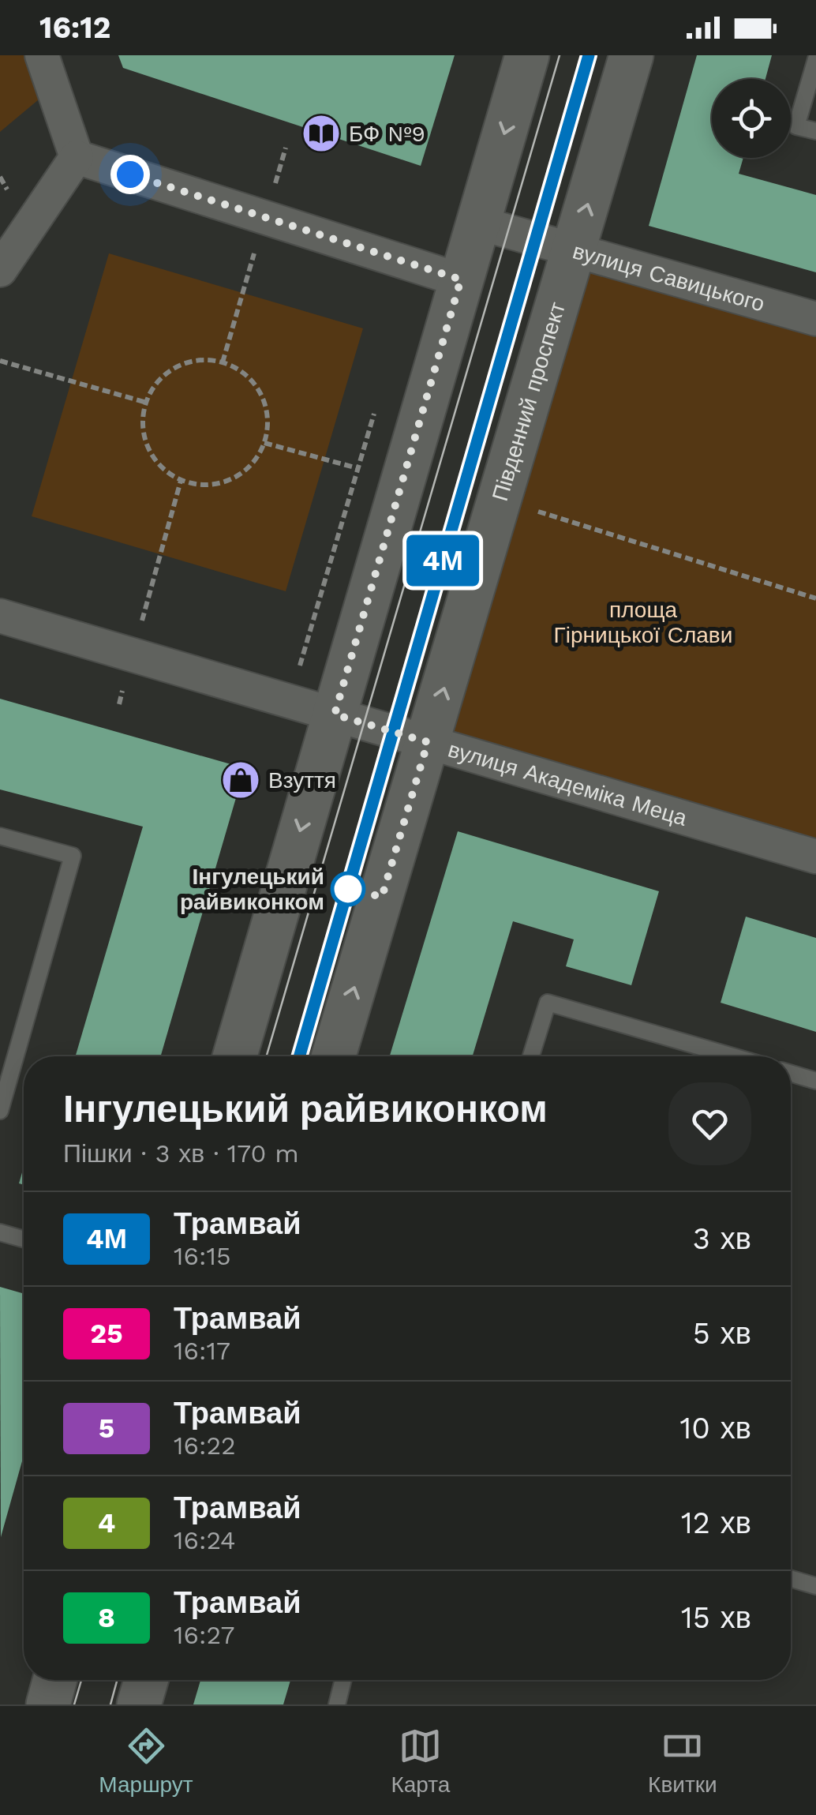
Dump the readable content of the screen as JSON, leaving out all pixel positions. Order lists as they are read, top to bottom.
{
  "streets": {
    "main road": ["Південний проспект"],
    "street": ["вулиця Савицького", "вулиця Академіка Меца"]
  },
  "crossings": [
    ["вулиця Савицького", "Південний проспект"],
    ["Південний проспект", "вулиця Академіка Меца"]
  ],
  "parks": ["площа Гірницької Слави"],
  "places": {
    "library": ["БФ №9"],
    "shop": ["Взуття"],
    "other": ["Інгулецький райвиконком"]
  },
  "lines": ["tram line 4М"],
  "page": {
    "status": "16:12",
    "on_map": "4М",
    "heading": ["Інгулецький райвиконком", "Пішки · 3 хв · 170 m"],
    "list": [
      {
        "mark": "4М",
        "name": "Трамвай",
        "note": "16:15",
        "value": "3 хв"
      },
      {
        "mark": "25",
        "name": "Трамвай",
        "note": "16:17",
        "value": "5 хв"
      },
      {
        "mark": "5",
        "name": "Трамвай",
        "note": "16:22",
        "value": "10 хв"
      },
      {
        "mark": "4",
        "name": "Трамвай",
        "note": "16:24",
        "value": "12 хв"
      },
      {
        "mark": "8",
        "name": "Трамвай",
        "note": "16:27",
        "value": "15 хв"
      }
    ],
    "tabs": ["Маршрут", "Карта", "Квитки"]
  }
}
